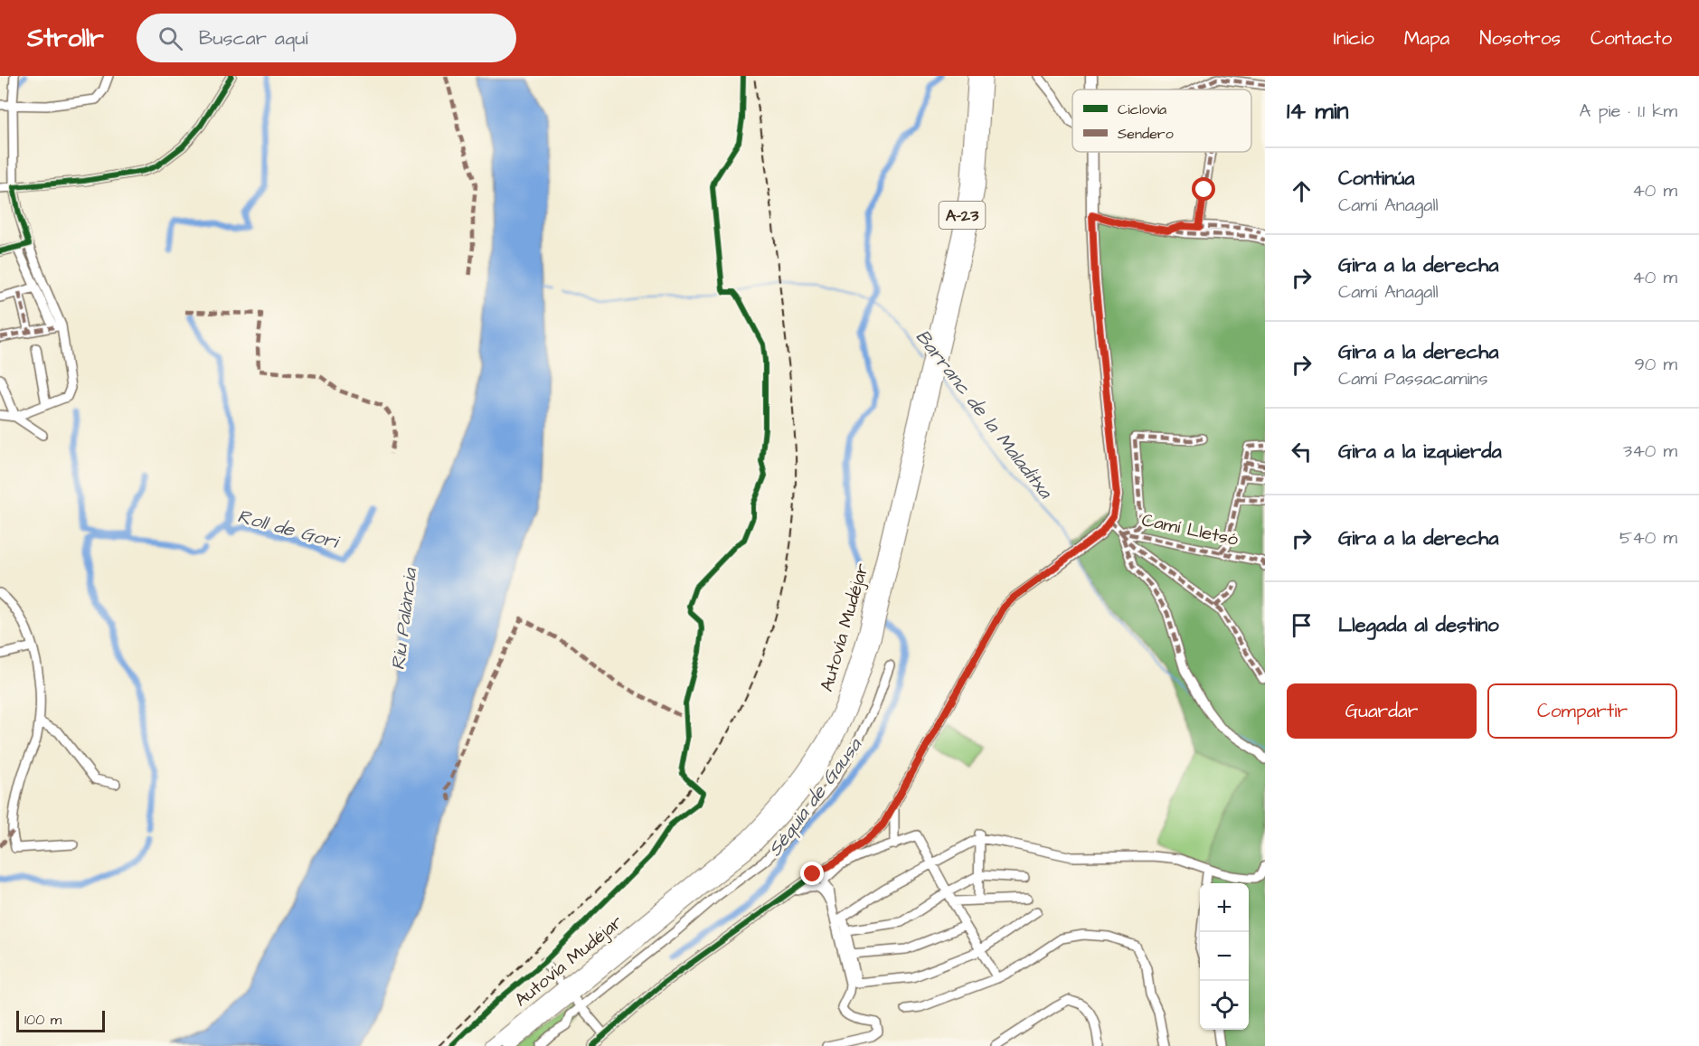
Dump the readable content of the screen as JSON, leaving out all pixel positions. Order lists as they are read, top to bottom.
{
  "streets": {
    "highway": ["A-23", "Autovía Mudéjar"],
    "street": ["Camí Lletsó"]
  },
  "water": [
    "Barranc de la Maladitxa",
    "Roll de Gori",
    "Riu Palància",
    "Séquia de Gausa"
  ],
  "legend": ["Ciclovía", "Sendero"],
  "scale_bar": "100 m",
  "page": {
    "header": "Strollr",
    "search": "Buscar aquí",
    "nav": [
      "Inicio",
      "Mapa",
      "Nosotros",
      "Contacto"
    ],
    "heading": ["14 min", "A pie · 1.1 km"],
    "list": [
      ["Continúa", "Camí Anagall", "40 m"],
      ["Gira a la derecha", "Camí Anagall", "40 m"],
      ["Gira a la derecha", "Camí Passacamins", "90 m"],
      ["Gira a la izquierda", "340 m"],
      ["Gira a la derecha", "540 m"],
      "Llegada al destino"
    ],
    "buttons": ["Guardar", "Compartir"],
    "map_buttons": ["+", "−"],
    "scale": "100 m"
  }
}
